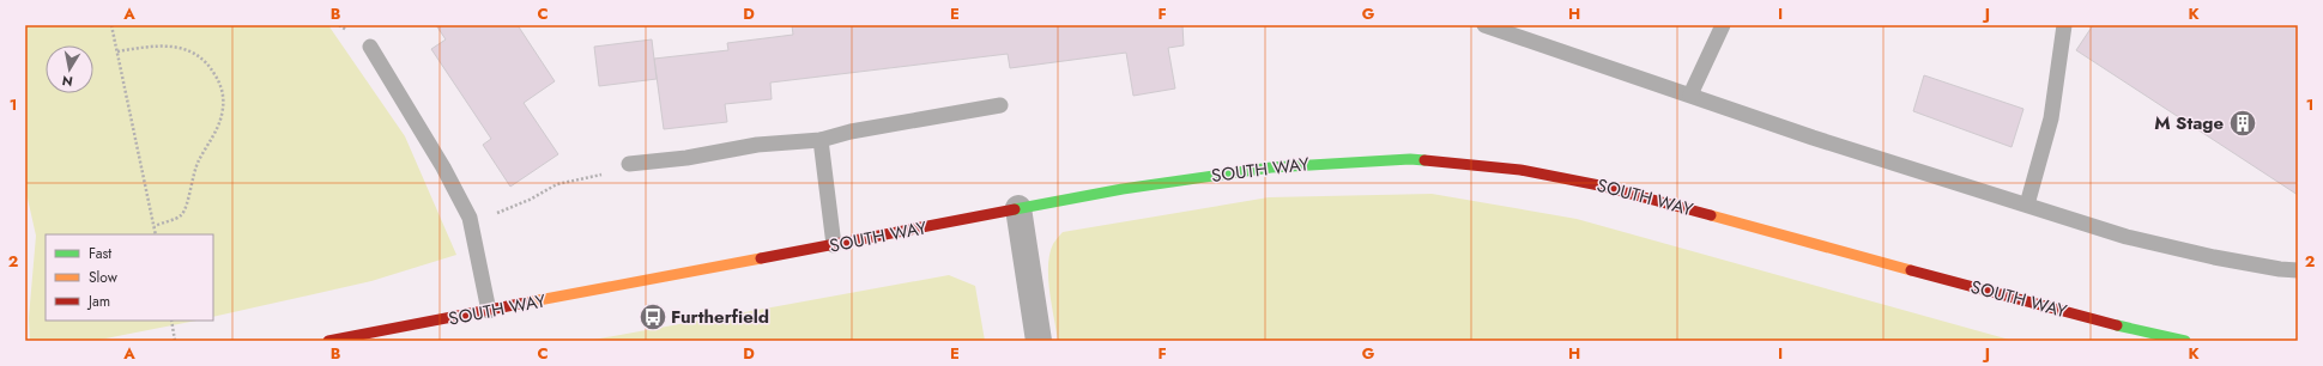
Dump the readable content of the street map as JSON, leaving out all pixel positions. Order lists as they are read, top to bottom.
{
  "streets": {
    "street": ["SOUTH WAY"]
  },
  "places": {
    "building": ["M Stage"],
    "bus stop": ["Furtherfield"]
  },
  "legend": ["Fast", "Slow", "Jam"],
  "north": "bottom",
  "grid": {
    "columns": [
      "A",
      "B",
      "C",
      "D",
      "E",
      "F",
      "G",
      "H",
      "I",
      "J",
      "K"
    ],
    "rows": ["1", "2"]
  }
}
